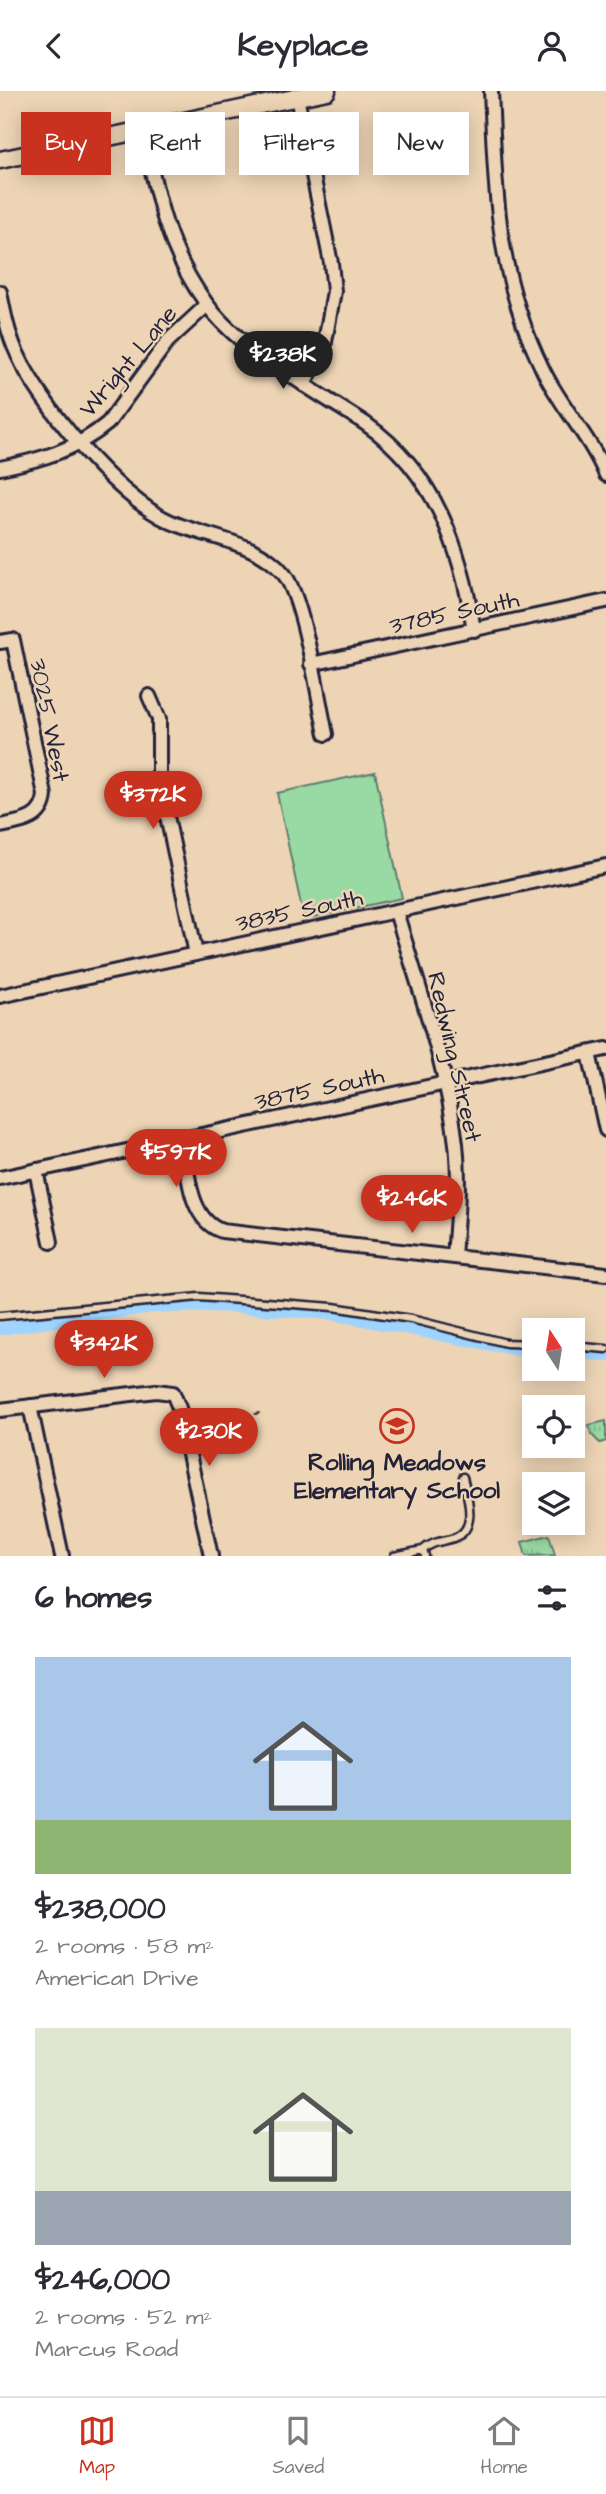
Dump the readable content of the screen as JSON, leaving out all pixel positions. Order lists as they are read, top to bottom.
{
  "streets": {
    "street": [
      "Wright Lane",
      "3785 South",
      "3025 West",
      "3835 South",
      "Redwing Street",
      "3875 South"
    ]
  },
  "crossings": [
    ["3835 South", "Redwing Street"],
    ["Redwing Street", "3875 South"]
  ],
  "places": {
    "school or university": ["Rolling Meadows Elementary School"]
  },
  "north": "top",
  "page": {
    "header": "Keyplace",
    "chip": [
      "Buy",
      "Rent",
      "Filters",
      "New"
    ],
    "price": [
      "$238K",
      "$372K",
      "$597K",
      "$246K",
      "$342K",
      "$230K"
    ],
    "heading": "6 homes",
    "list": [
      {
        "name": "$238,000",
        "note": "2 rooms · 58 m² · American Drive"
      },
      {
        "name": "$246,000",
        "note": "2 rooms · 52 m² · Marcus Road"
      }
    ],
    "tabs": ["Map", "Saved", "Home"]
  }
}
